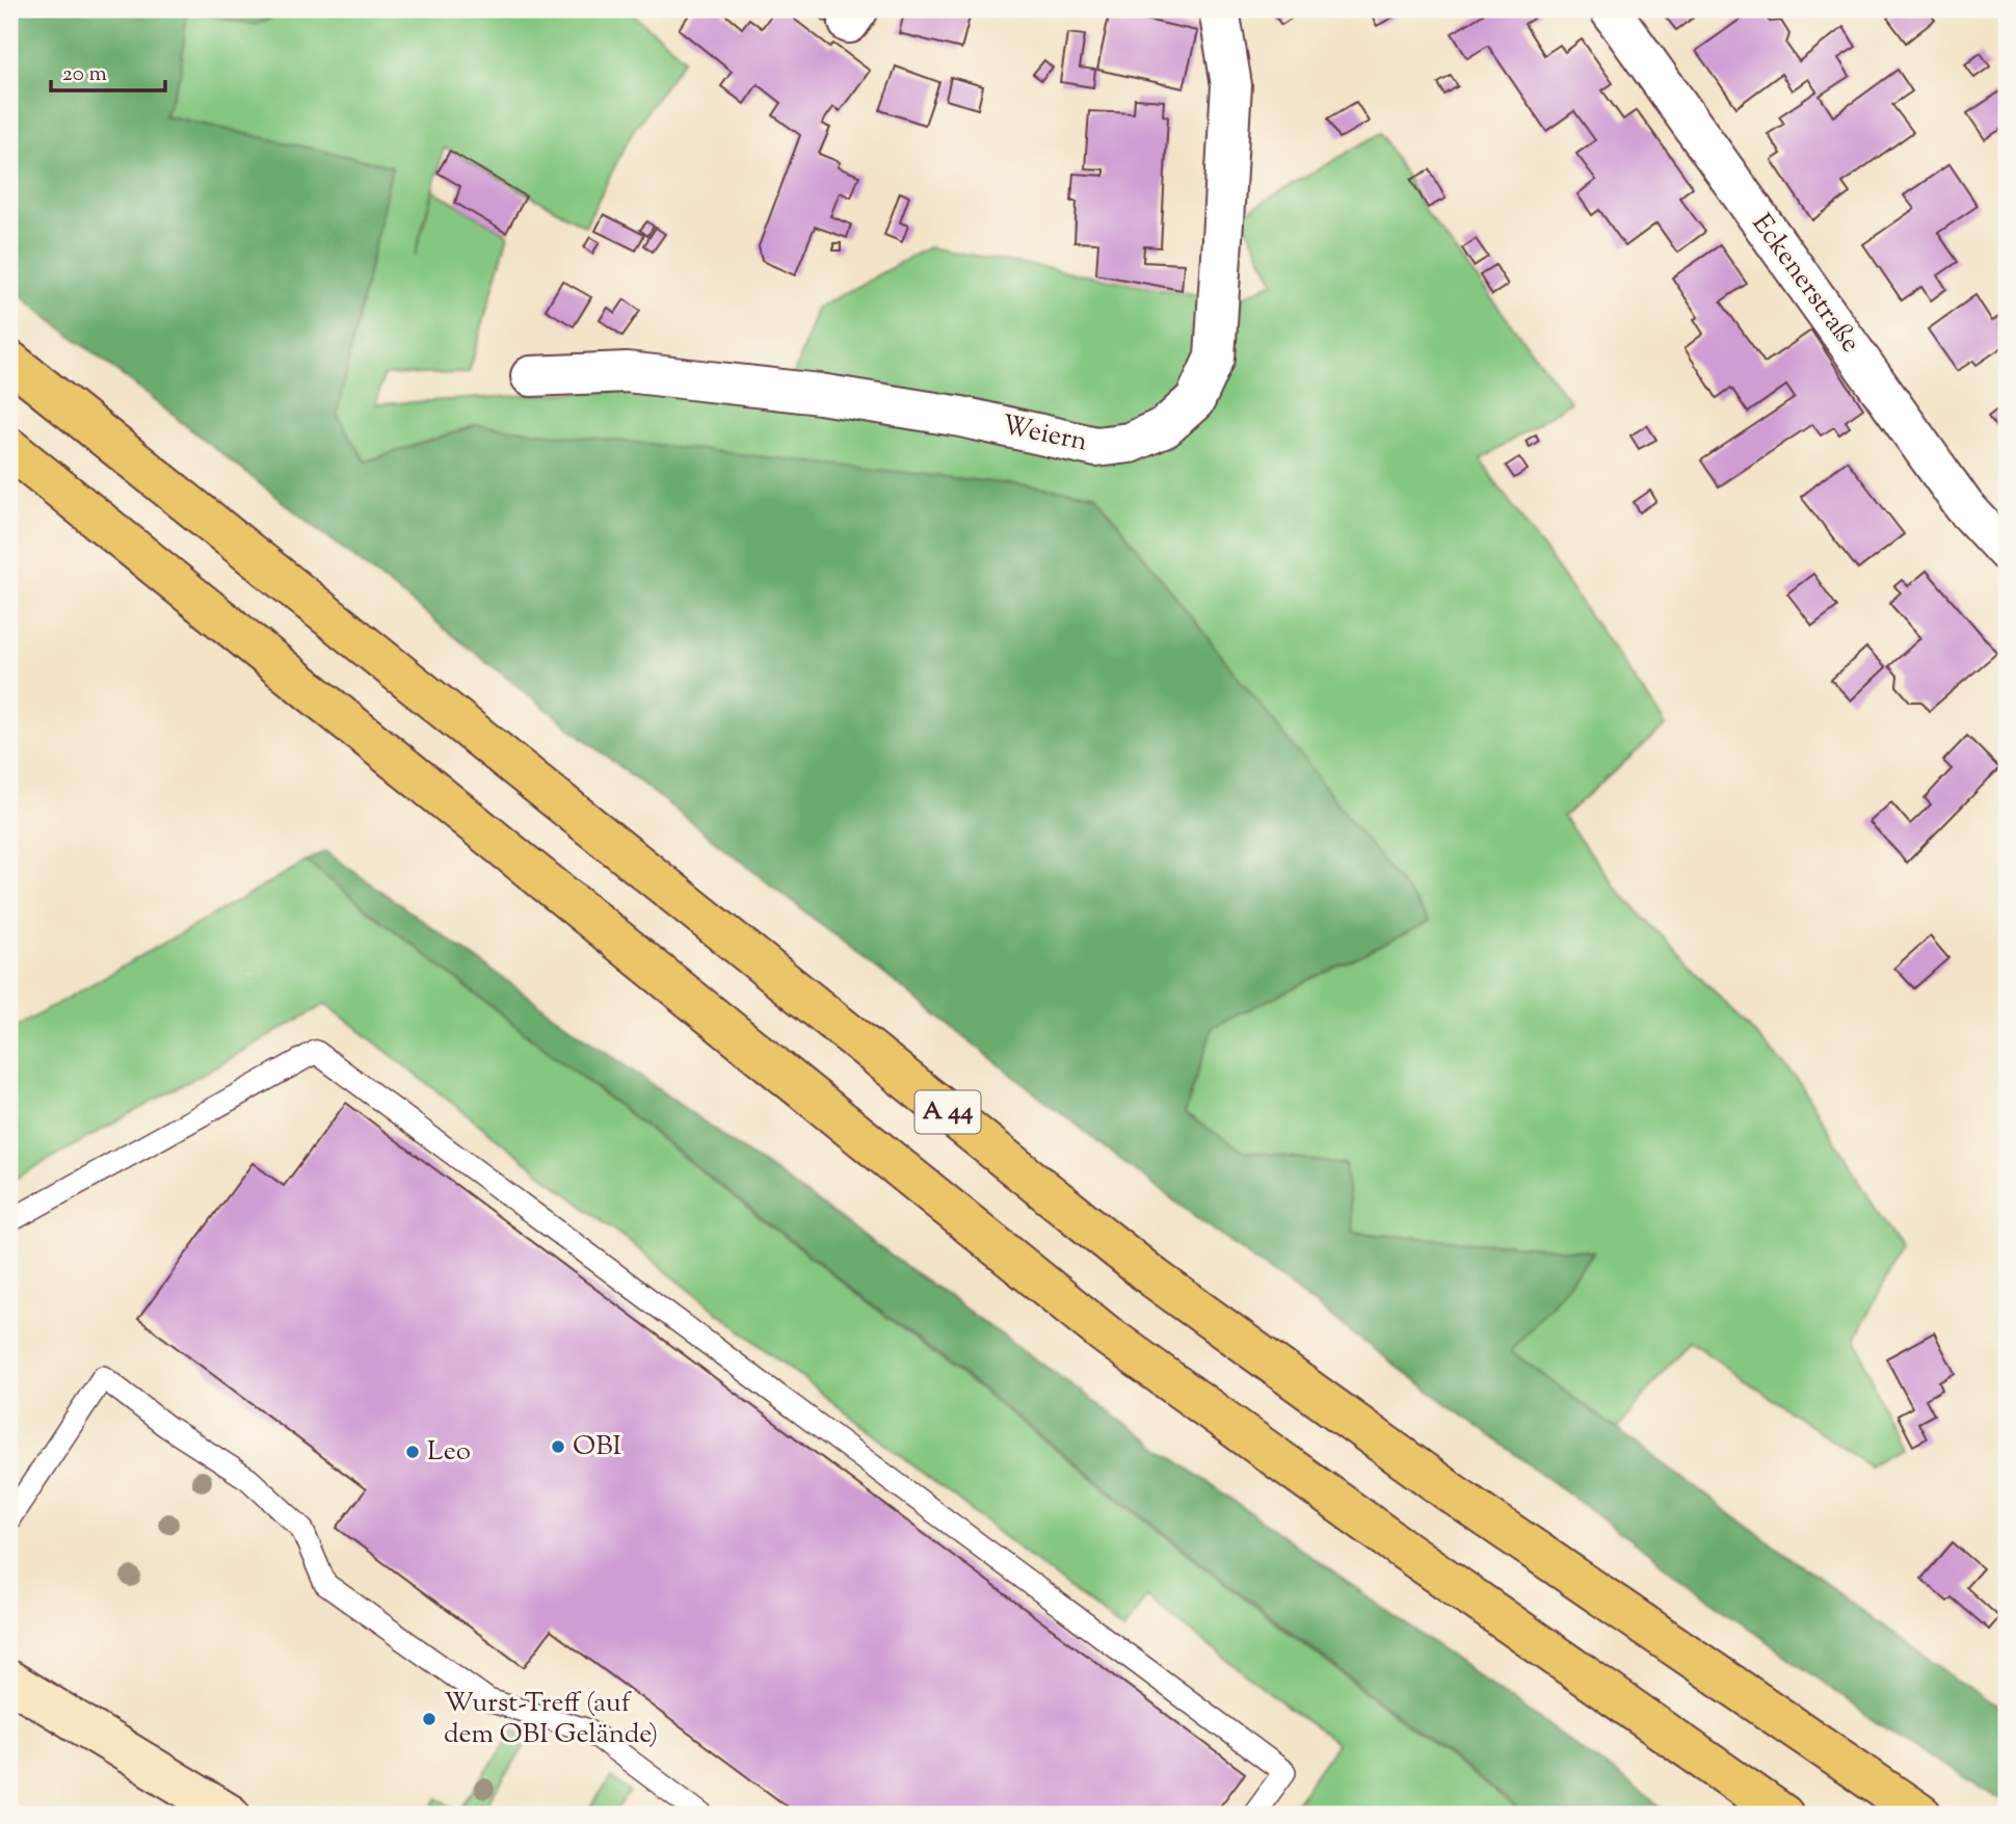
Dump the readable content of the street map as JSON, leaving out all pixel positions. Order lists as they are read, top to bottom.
{
  "streets": {
    "highway": ["A 44"],
    "street": ["Eckenerstraße", "Weiern"]
  },
  "places": ["OBI", "Leo", "Wurst-Treff (auf dem OBI Gelände)"],
  "scale_bar": "20 m"
}
